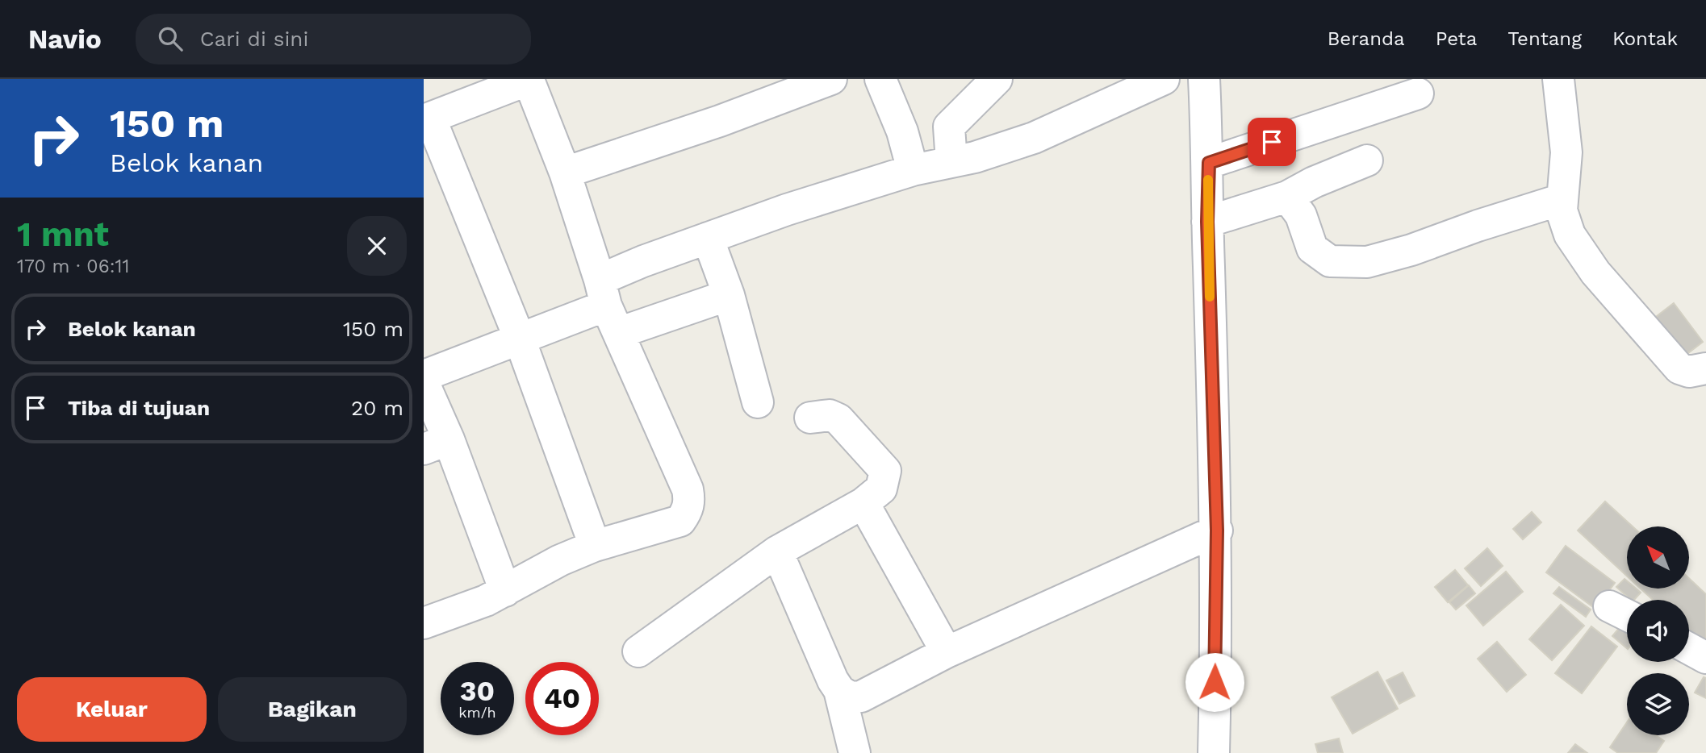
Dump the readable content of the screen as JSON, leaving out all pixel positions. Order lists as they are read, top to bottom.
{
  "north": "top left",
  "page": {
    "header": "Navio",
    "search": "Cari di sini",
    "nav": [
      "Beranda",
      "Peta",
      "Tentang",
      "Kontak"
    ],
    "turn": ["150 m", "Belok kanan"],
    "heading": ["1 mnt", "170 m · 06:11"],
    "list": [
      {
        "name": "Belok kanan",
        "value": "150 m"
      },
      {
        "name": "Tiba di tujuan",
        "value": "20 m"
      }
    ],
    "speed": "30 km/h",
    "limit": "40",
    "buttons": ["Keluar", "Bagikan"]
  }
}
